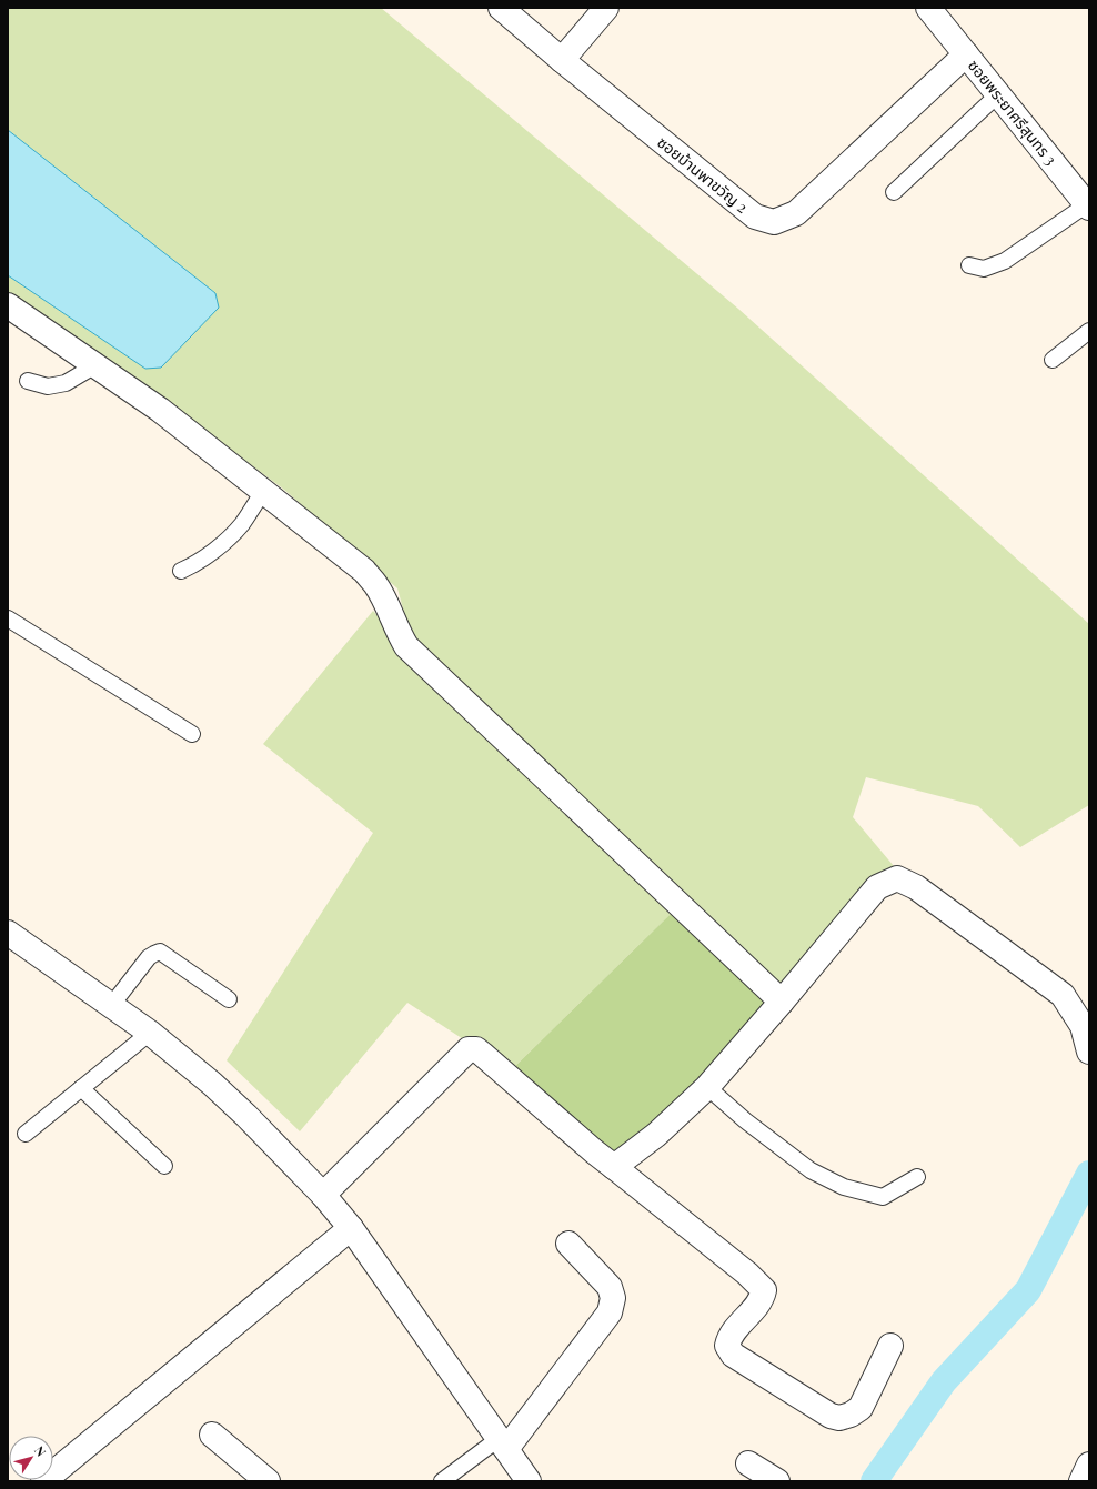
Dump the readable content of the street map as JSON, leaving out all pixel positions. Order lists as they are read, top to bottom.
{
  "streets": {
    "street": ["ซอยพระยาศรีสุนทร 3", "ซอยบ้านพาขวัญ 2"]
  },
  "crossings": [
    ["ซอยพระยาศรีสุนทร 3", "ซอยบ้านพาขวัญ 2"]
  ],
  "north": "top right"
}
